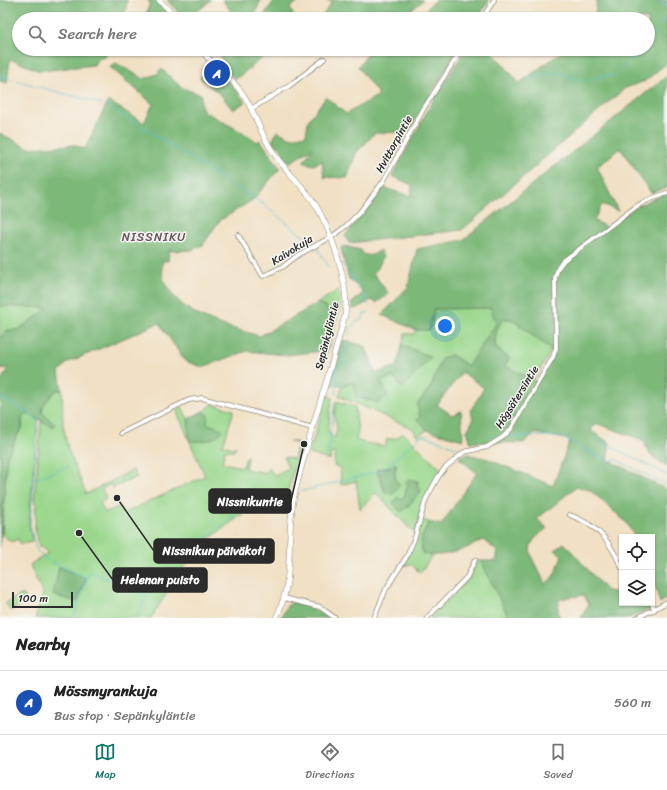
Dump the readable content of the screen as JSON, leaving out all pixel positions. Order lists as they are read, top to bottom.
{
  "streets": {
    "street": [
      "Hvittorpintie",
      "Kaivokuja",
      "Sepänkyläntie",
      "Högsätersintie"
    ]
  },
  "crossings": [
    ["Hvittorpintie", "Kaivokuja"],
    ["Hvittorpintie", "Sepänkyläntie"],
    ["Kaivokuja", "Sepänkyläntie"]
  ],
  "districts": ["NISSNIKU"],
  "places": ["Nissnikuntie", "Nissnikun päiväkoti", "Helenan puisto"],
  "scale_bar": "100 m",
  "page": {
    "search": "Search here",
    "pins": "A",
    "scale": "100 m",
    "heading": "Nearby",
    "list": [
      {
        "mark": "A",
        "name": "Mössmyrankuja",
        "note": "Bus stop · Sepänkyläntie",
        "value": "560 m"
      }
    ],
    "nav": ["Map", "Directions", "Saved"]
  }
}
